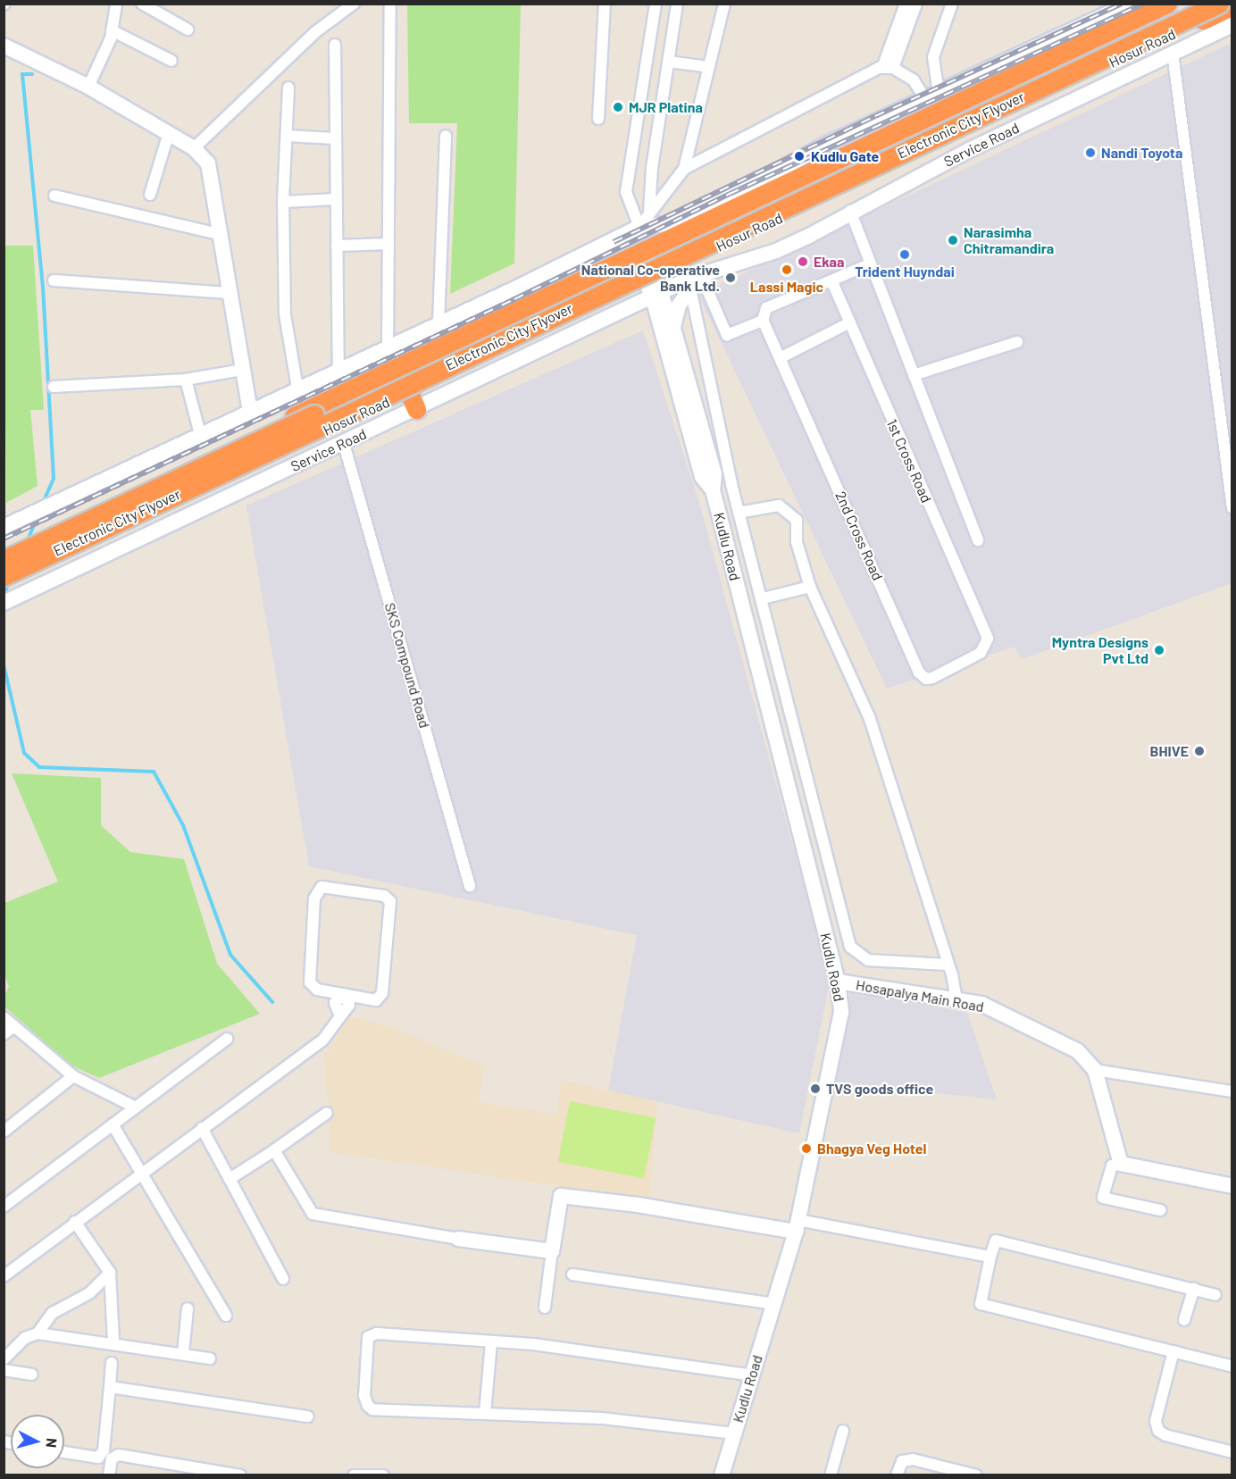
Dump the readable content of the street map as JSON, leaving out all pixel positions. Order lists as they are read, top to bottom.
{
  "streets": {
    "highway": ["Hosur Road", "Electronic City Flyover"],
    "street": [
      "Service Road",
      "1st Cross Road",
      "2nd Cross Road",
      "Kudlu Road",
      "SKS Compound Road",
      "Hosapalya Main Road"
    ]
  },
  "crossings": [
    ["Hosur Road", "Service Road"],
    ["Hosur Road", "Kudlu Road"],
    ["Service Road", "SKS Compound Road"],
    ["1st Cross Road", "2nd Cross Road"],
    ["Kudlu Road", "Hosapalya Main Road"]
  ],
  "places": [
    "MJR Platina",
    "Nandi Toyota",
    "Kudlu Gate",
    "Narasimha Chitramandira",
    "Trident Huyndai",
    "Ekaa",
    "Lassi Magic",
    "National Co-operative Bank Ltd.",
    "Myntra Designs Pvt Ltd",
    "BHIVE",
    "TVS goods office",
    "Bhagya Veg Hotel"
  ],
  "north": "right"
}
